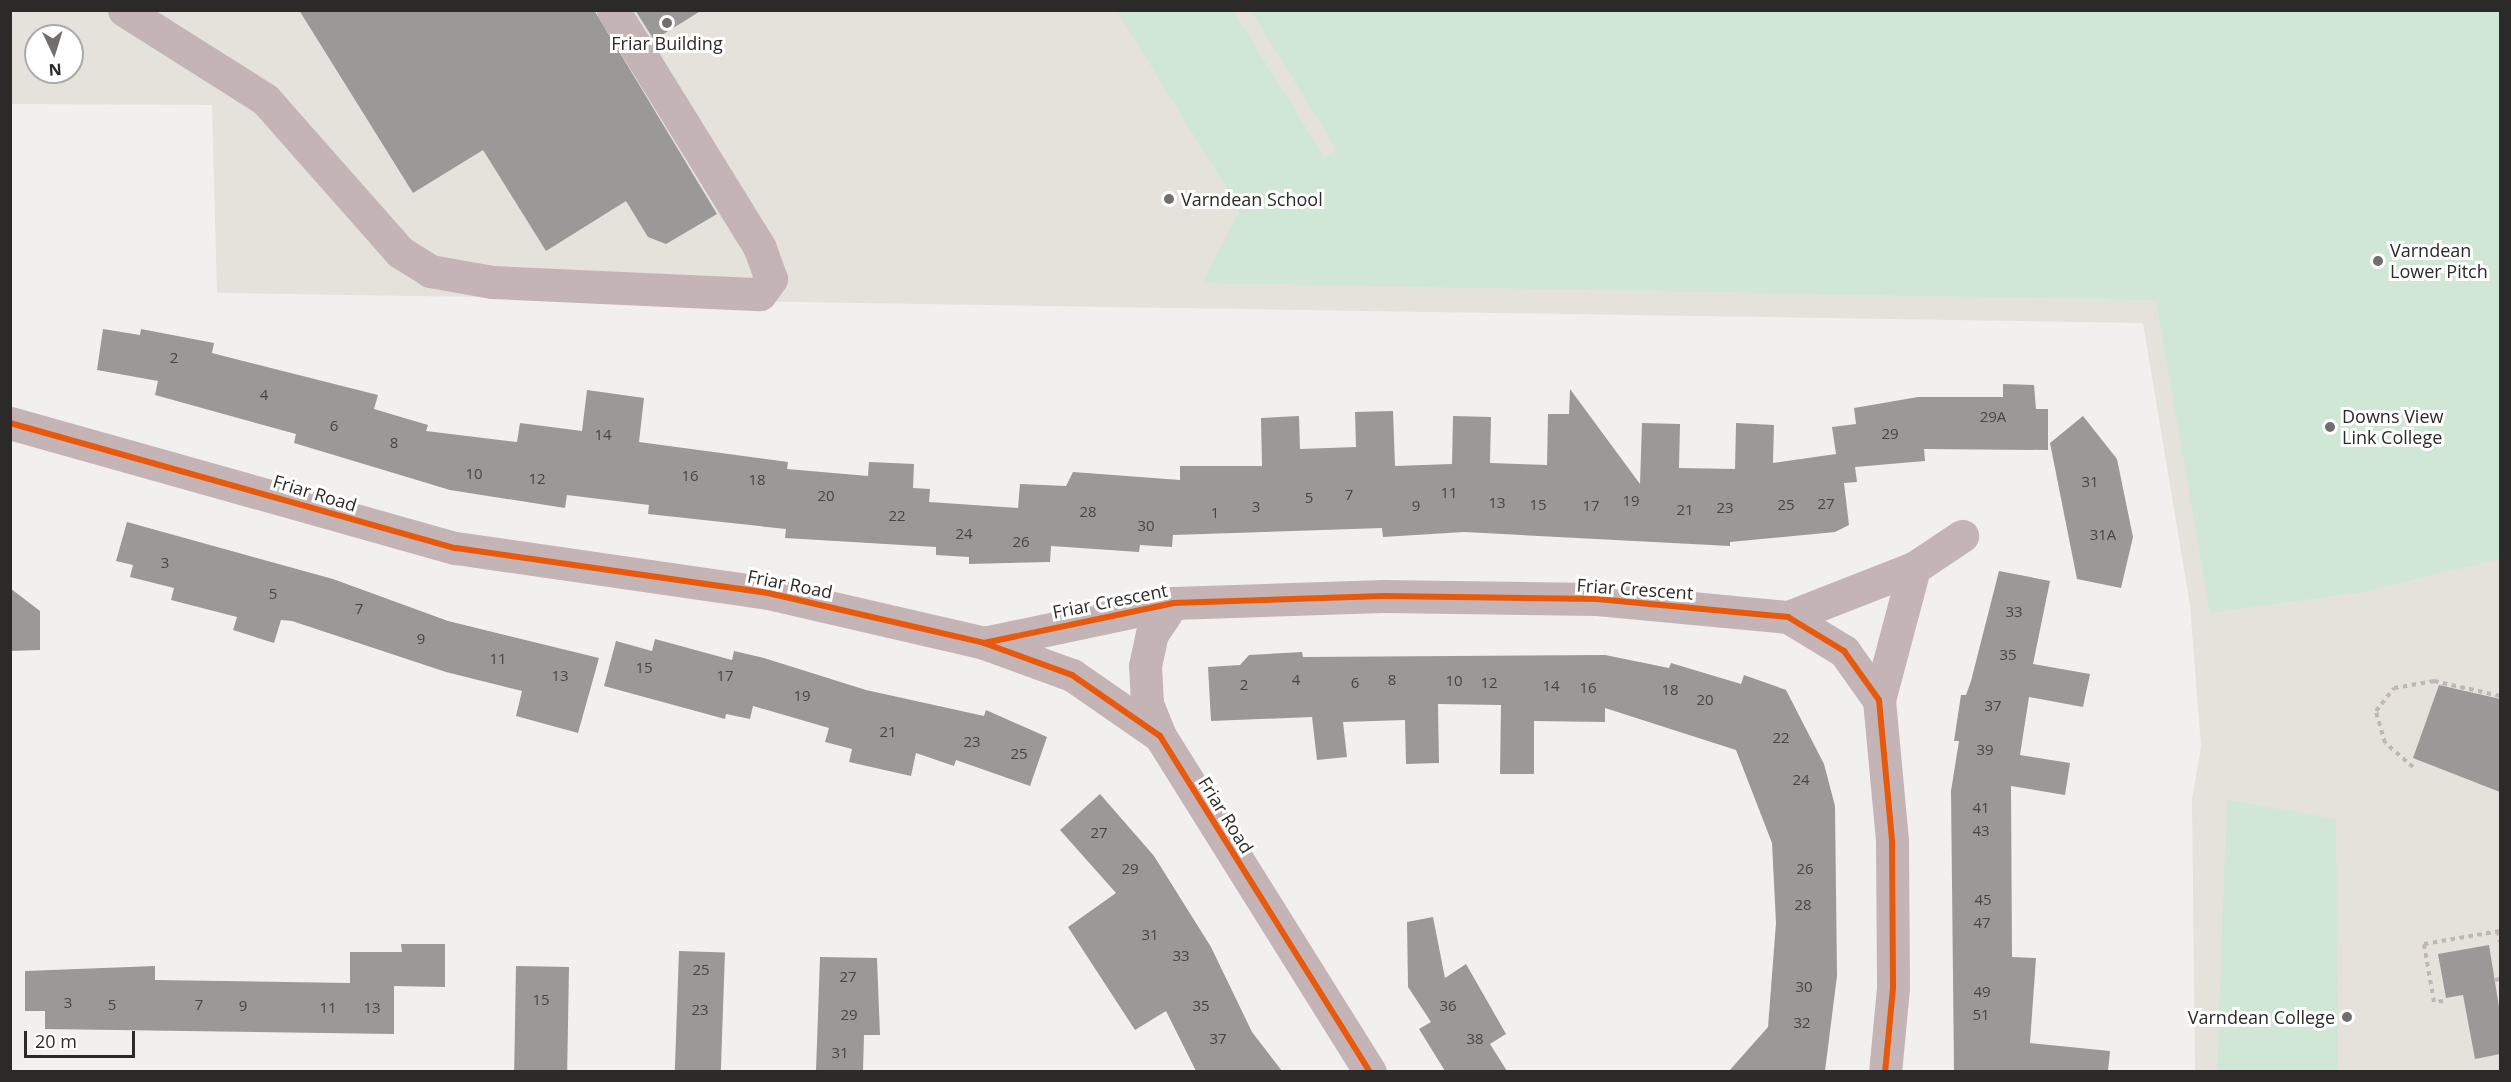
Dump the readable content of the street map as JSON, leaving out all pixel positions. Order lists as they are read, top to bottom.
{
  "streets": {
    "street": ["Friar Road", "Friar Crescent"]
  },
  "crossings": [
    ["Friar Road", "Friar Crescent"]
  ],
  "places": [
    "Friar Building",
    "Varndean School",
    "Varndean Lower Pitch",
    "Downs View Link College",
    "Varndean College"
  ],
  "house_numbers": [
    "2",
    "4",
    "29A",
    "6",
    "29",
    "14",
    "8",
    "10",
    "16",
    "12",
    "18",
    "31",
    "11",
    "7",
    "20",
    "5",
    "19",
    "13",
    "27",
    "15",
    "25",
    "9",
    "17",
    "3",
    "23",
    "21",
    "28",
    "1",
    "22",
    "30",
    "24",
    "31A",
    "26",
    "3",
    "5",
    "7",
    "33",
    "9",
    "35",
    "11",
    "15",
    "13",
    "17",
    "4",
    "8",
    "10",
    "6",
    "12",
    "2",
    "14",
    "16",
    "18",
    "19",
    "20",
    "37",
    "21",
    "22",
    "23",
    "39",
    "25",
    "24",
    "41",
    "43",
    "27",
    "29",
    "26",
    "45",
    "28",
    "47",
    "31",
    "33",
    "25",
    "27",
    "30",
    "49",
    "15",
    "3",
    "5",
    "7",
    "9",
    "35",
    "36",
    "11",
    "13",
    "23",
    "29",
    "51",
    "32",
    "37",
    "38",
    "31"
  ],
  "scale_bar": "20 m",
  "north": "bottom"
}
